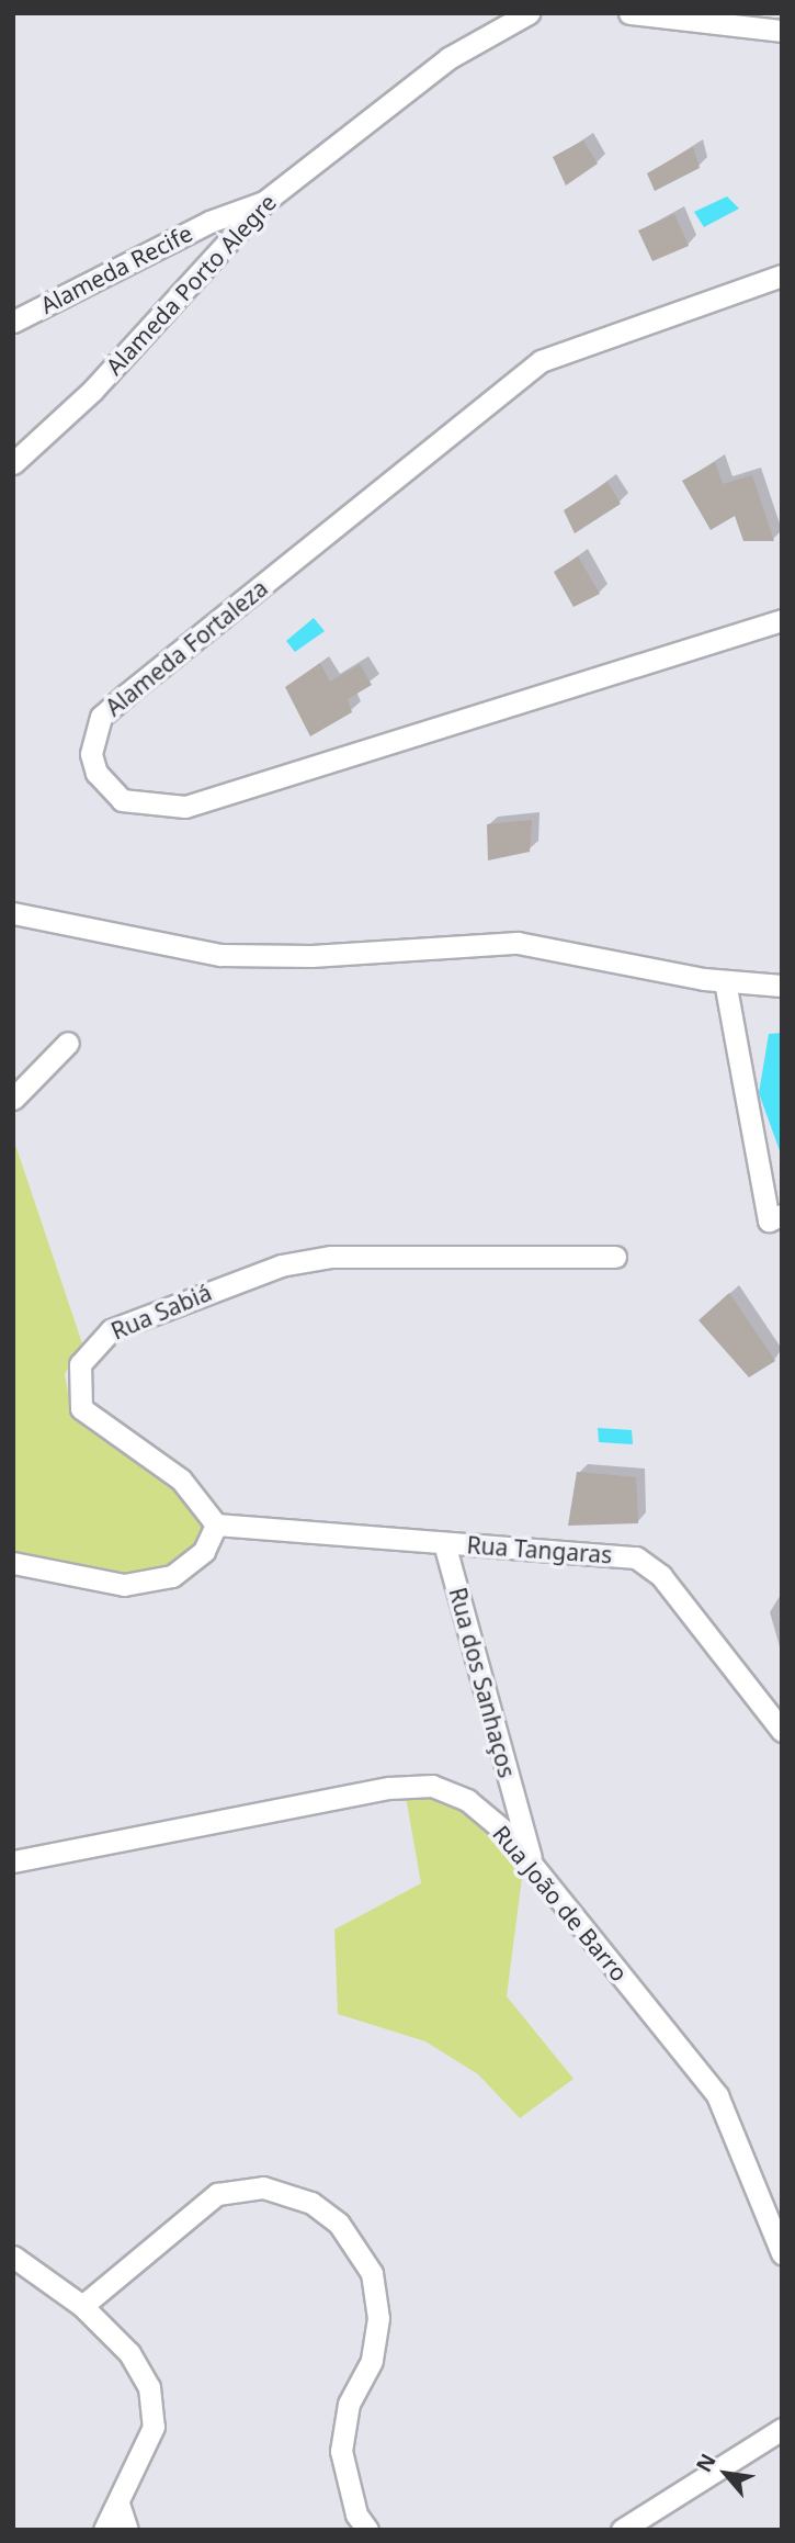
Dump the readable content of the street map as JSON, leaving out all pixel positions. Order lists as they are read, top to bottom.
{
  "streets": {
    "street": [
      "Alameda Recife",
      "Alameda Porto Alegre",
      "Alameda Fortaleza",
      "Rua Sabiá",
      "Rua Tangaras",
      "Rua dos Sanhaços",
      "Rua João de Barro"
    ]
  },
  "crossings": [
    ["Alameda Recife", "Alameda Porto Alegre"],
    ["Rua Sabiá", "Rua Tangaras"],
    ["Rua Tangaras", "Rua dos Sanhaços"],
    ["Rua dos Sanhaços", "Rua João de Barro"]
  ],
  "north": "top left"
}
